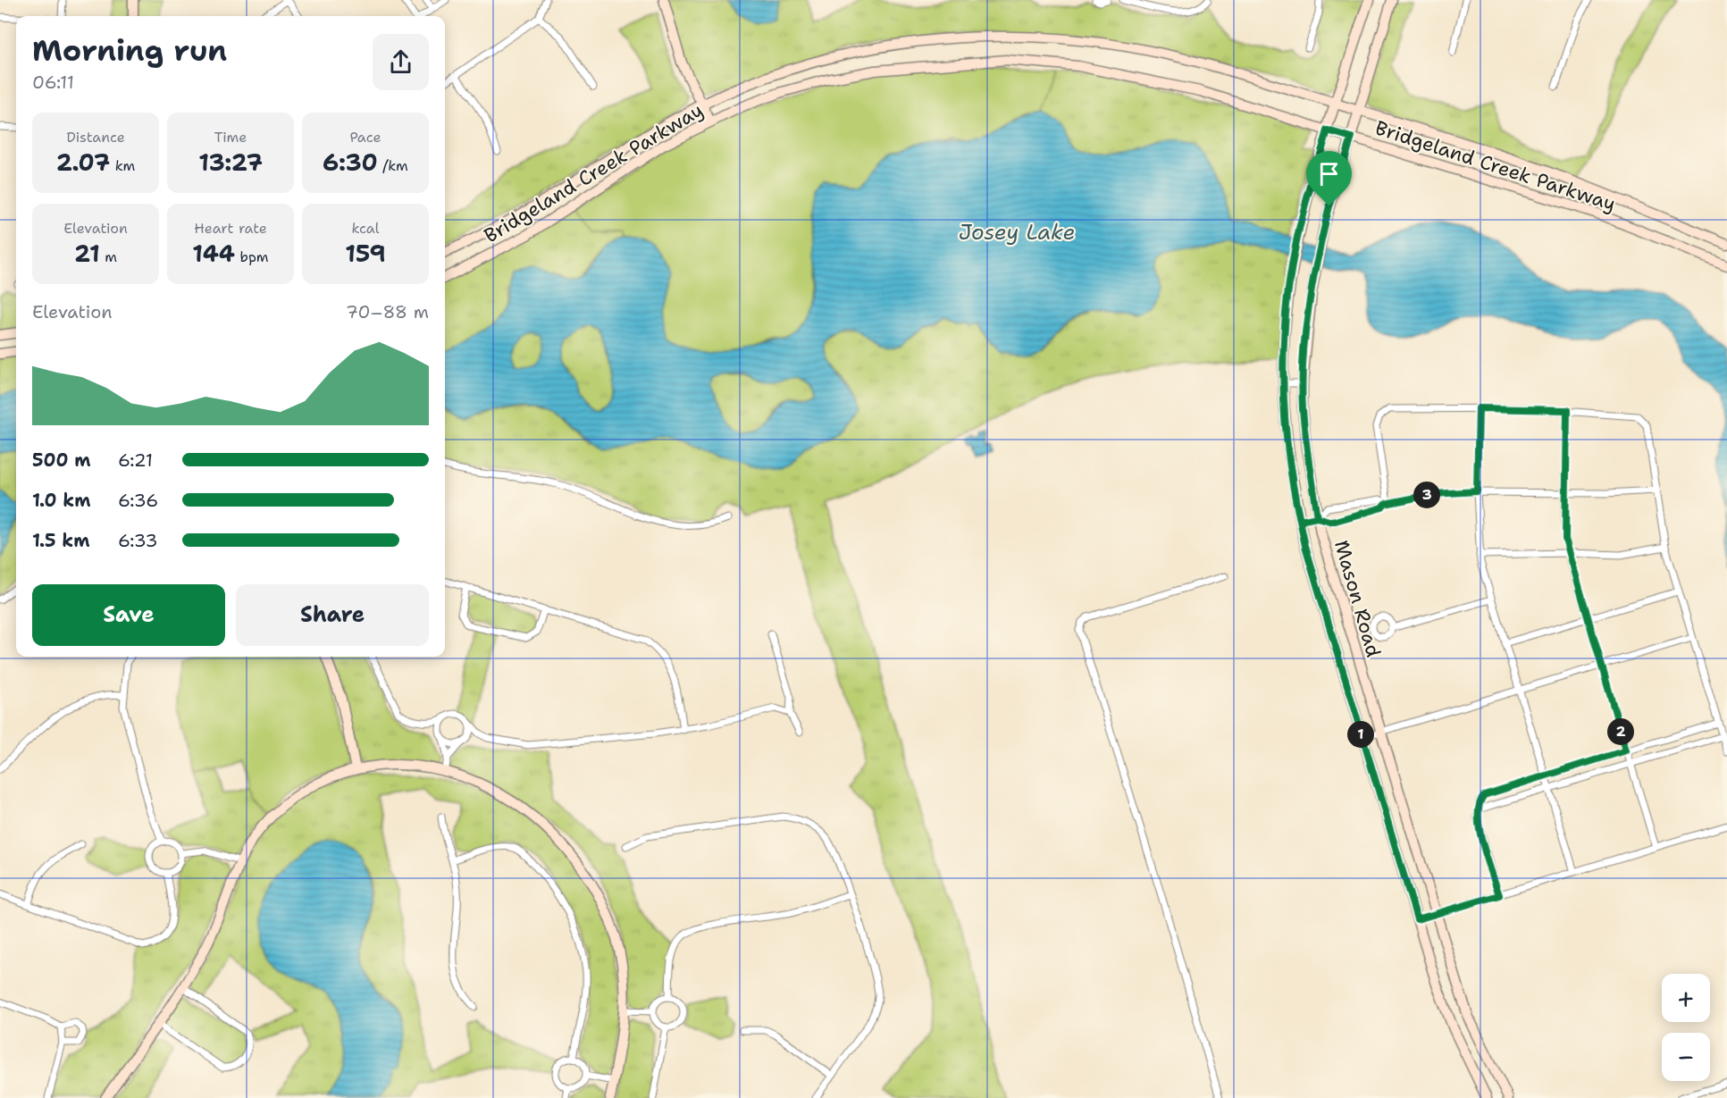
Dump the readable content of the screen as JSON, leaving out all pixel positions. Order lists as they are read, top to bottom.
{
  "streets": {
    "main road": ["Bridgeland Creek Parkway", "Mason Road"]
  },
  "crossings": [
    ["Bridgeland Creek Parkway", "Mason Road"]
  ],
  "water": ["Josey Lake"],
  "page": {
    "heading": ["Morning run", "06:11"],
    "stats": [
      ["Distance", "2.07 km"],
      ["Time", "13:27"],
      ["Pace", "6:30 /km"],
      ["Elevation", "21 m"],
      ["Heart rate", "144 bpm"],
      ["kcal", "159"]
    ],
    "chart": ["Elevation", "70–88 m"],
    "list": [
      {
        "name": "500 m",
        "note": "6:21"
      },
      {
        "name": "1.0 km",
        "note": "6:36"
      },
      {
        "name": "1.5 km",
        "note": "6:33"
      }
    ],
    "pins": ["3", "2", "1"],
    "buttons": ["Save", "Share"],
    "map_buttons": ["+", "−"]
  }
}
